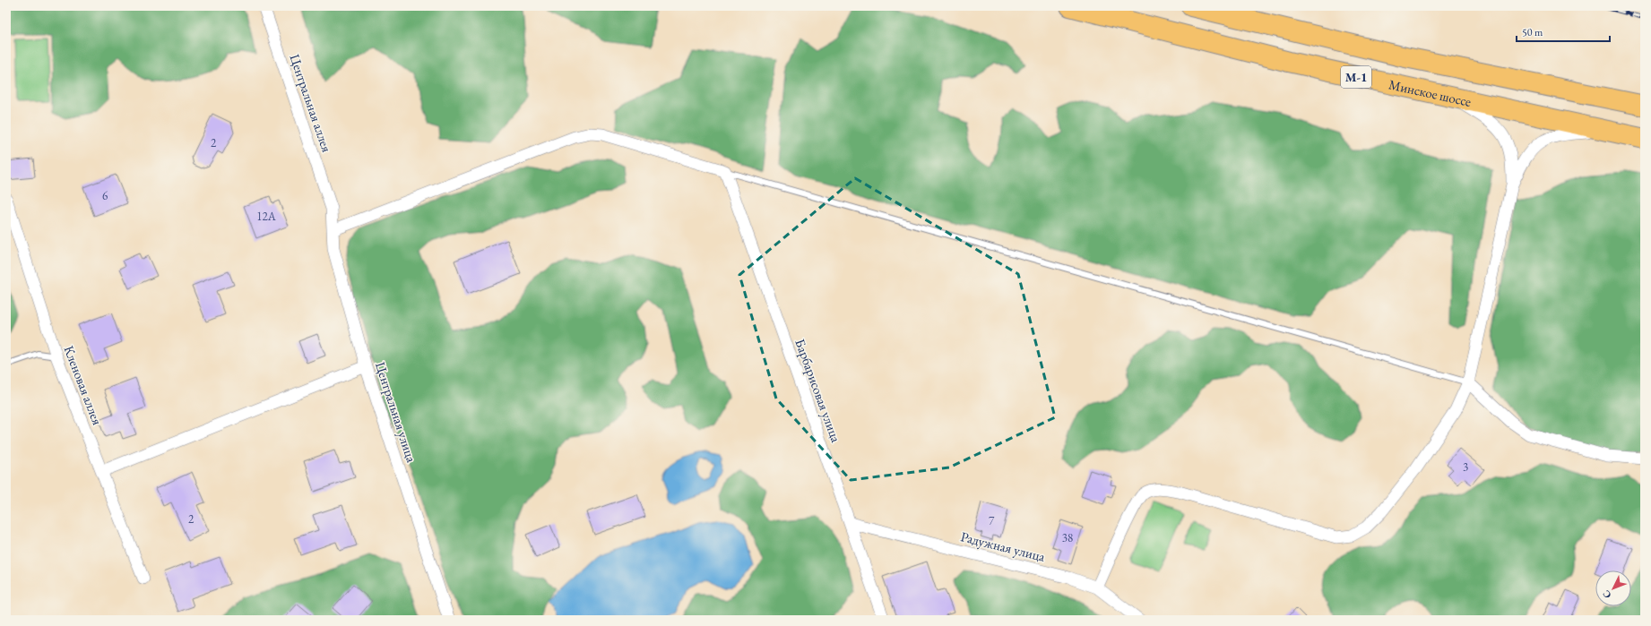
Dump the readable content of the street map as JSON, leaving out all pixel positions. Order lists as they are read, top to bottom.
{
  "streets": {
    "highway": ["М-1", "Минское шоссе"],
    "street": [
      "Центральная аллея",
      "Кленовая аллея",
      "Барбарисовая улица",
      "Центральная улица",
      "Радужная улица"
    ]
  },
  "crossings": [
    ["Центральная аллея", "Центральная улица"],
    ["Барбарисовая улица", "Радужная улица"]
  ],
  "house_numbers": [
    "2",
    "6",
    "12А",
    "3",
    "2",
    "7",
    "38"
  ],
  "scale_bar": "50 m",
  "north": "bottom left"
}
